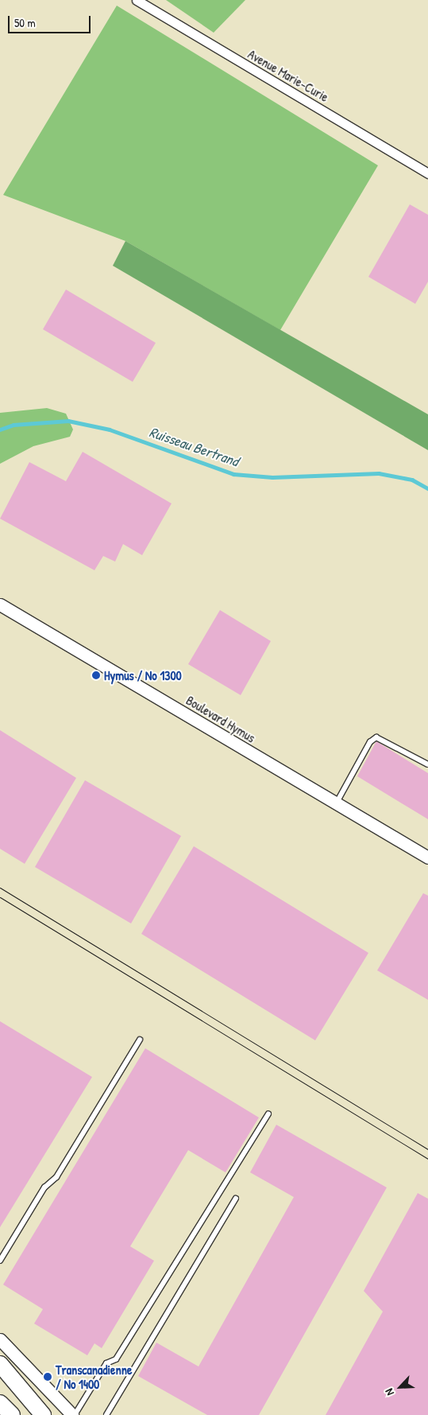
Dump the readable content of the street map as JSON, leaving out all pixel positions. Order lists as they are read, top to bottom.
{
  "streets": {
    "street": ["Avenue Marie-Curie", "Boulevard Hymus"]
  },
  "water": ["Ruisseau Bertrand"],
  "places": ["Hymus / No 1300", "Transcanadienne / No 1400"],
  "scale_bar": "50 m",
  "north": "bottom left"
}
